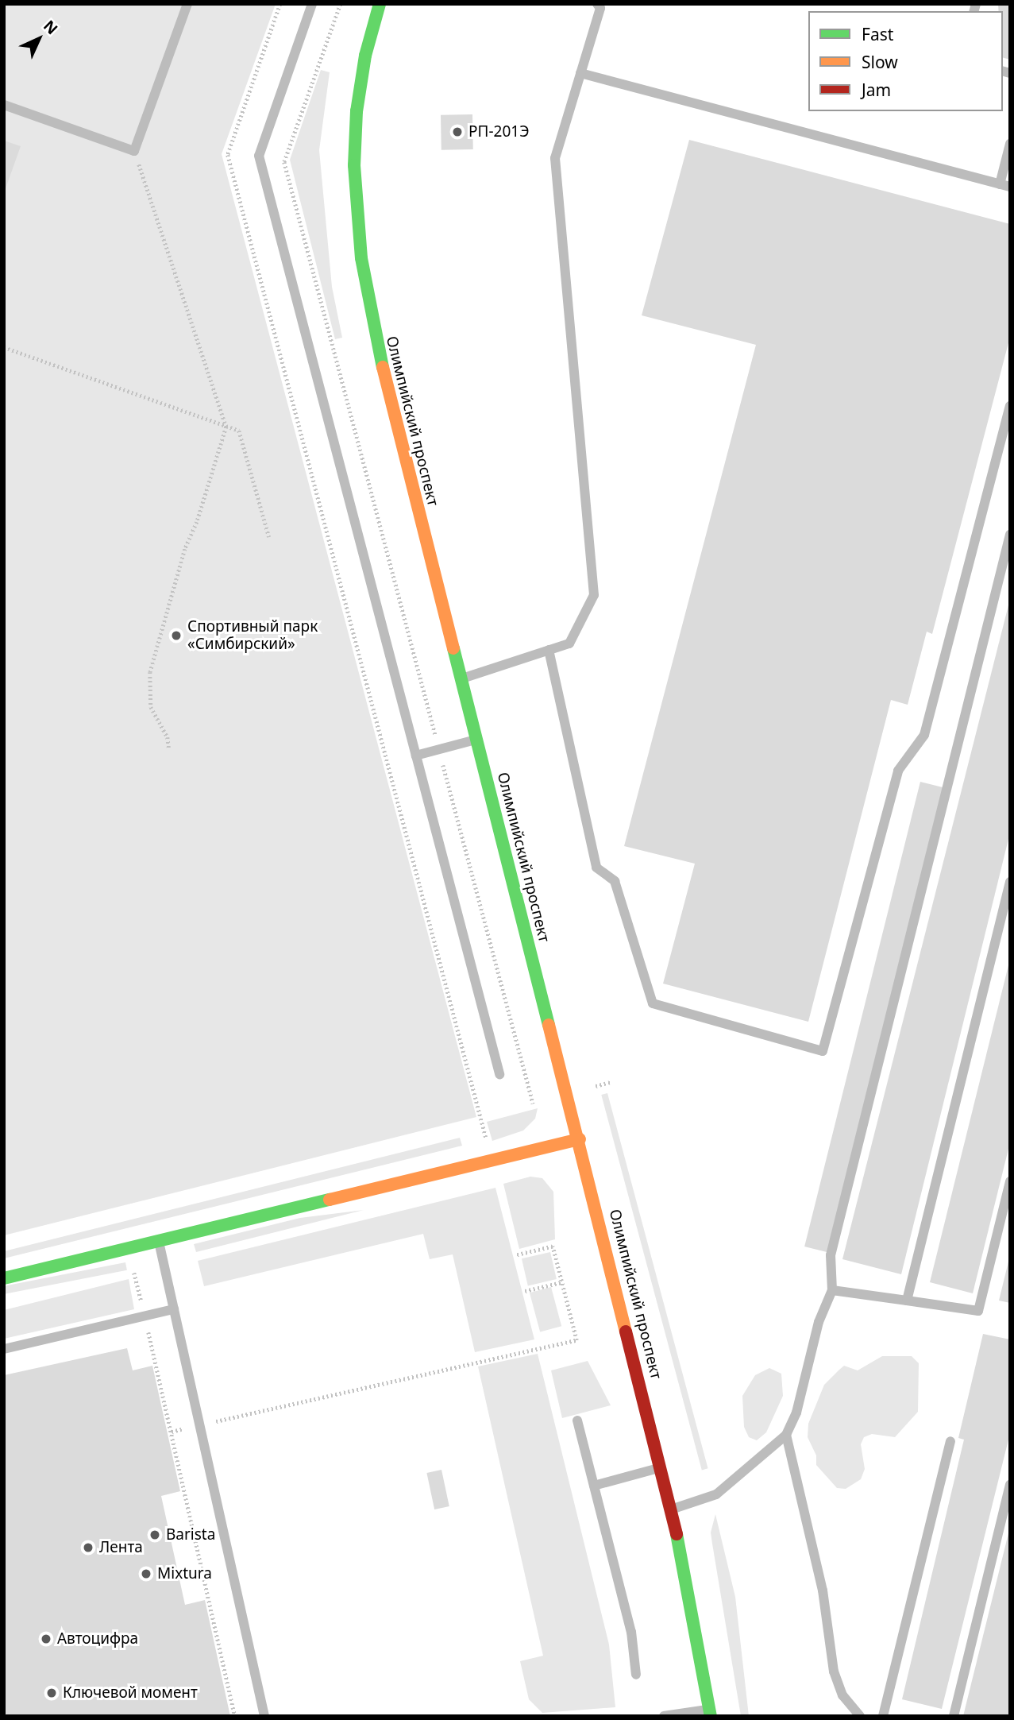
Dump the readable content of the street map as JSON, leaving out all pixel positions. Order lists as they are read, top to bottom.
{
  "streets": {
    "street": ["Олимпийский проспект"]
  },
  "places": [
    "РП-201Э",
    "Спортивный парк «Симбирский»",
    "Barista",
    "Лента",
    "Mixtura",
    "Автоцифра",
    "Ключевой момент"
  ],
  "legend": ["Fast", "Slow", "Jam"],
  "north": "top right"
}
